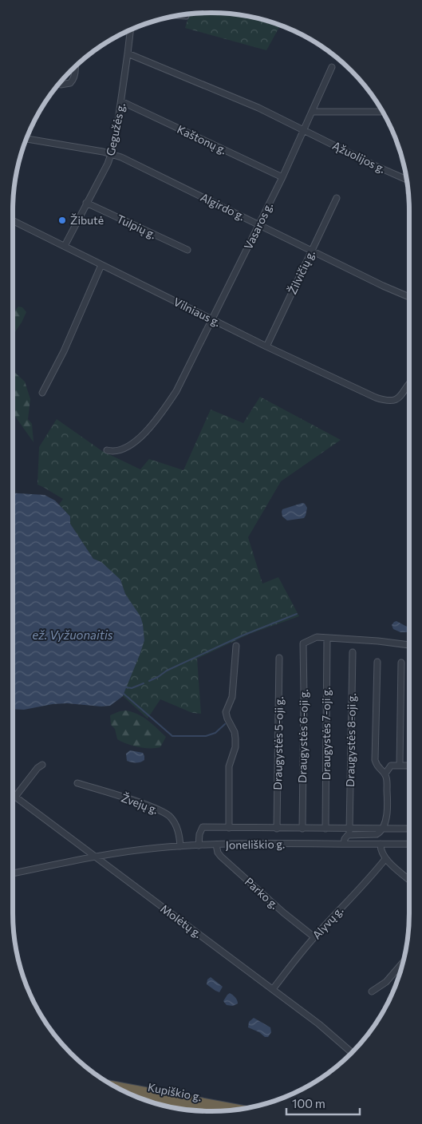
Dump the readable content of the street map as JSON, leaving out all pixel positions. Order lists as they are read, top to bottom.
{
  "streets": {
    "highway": ["Kupiškio g."],
    "street": [
      "Gegužės g.",
      "Kaštonų g.",
      "Ąžuolijos g.",
      "Algirdo g.",
      "Vasaros g.",
      "Tulpių g.",
      "Žilvičių g.",
      "Vilniaus g.",
      "Draugystės 7-oji g.",
      "Draugystės 6-oji g.",
      "Draugystės 8-oji g.",
      "Draugystės 5-oji g.",
      "Žvejų g.",
      "Joneliškio g.",
      "Parko g.",
      "Molėtų g.",
      "Alyvų g."
    ]
  },
  "crossings": [
    ["Gegužės g.", "Kaštonų g."],
    ["Gegužės g.", "Algirdo g."],
    ["Gegužės g.", "Tulpių g."],
    ["Gegužės g.", "Vilniaus g."],
    ["Kaštonų g.", "Vasaros g."],
    ["Ąžuolijos g.", "Vasaros g."],
    ["Algirdo g.", "Vasaros g."],
    ["Algirdo g.", "Žilvičių g."],
    ["Vasaros g.", "Vilniaus g."],
    ["Žilvičių g.", "Vilniaus g."],
    ["Draugystės 7-oji g.", "Draugystės 6-oji g."],
    ["Žvejų g.", "Joneliškio g."],
    ["Joneliškio g.", "Parko g."],
    ["Joneliškio g.", "Molėtų g."],
    ["Parko g.", "Alyvų g."],
    ["Molėtų g.", "Alyvų g."]
  ],
  "water": ["ež. Vyžuonaitis"],
  "places": ["Žibutė"],
  "scale_bar": "100 m"
}
